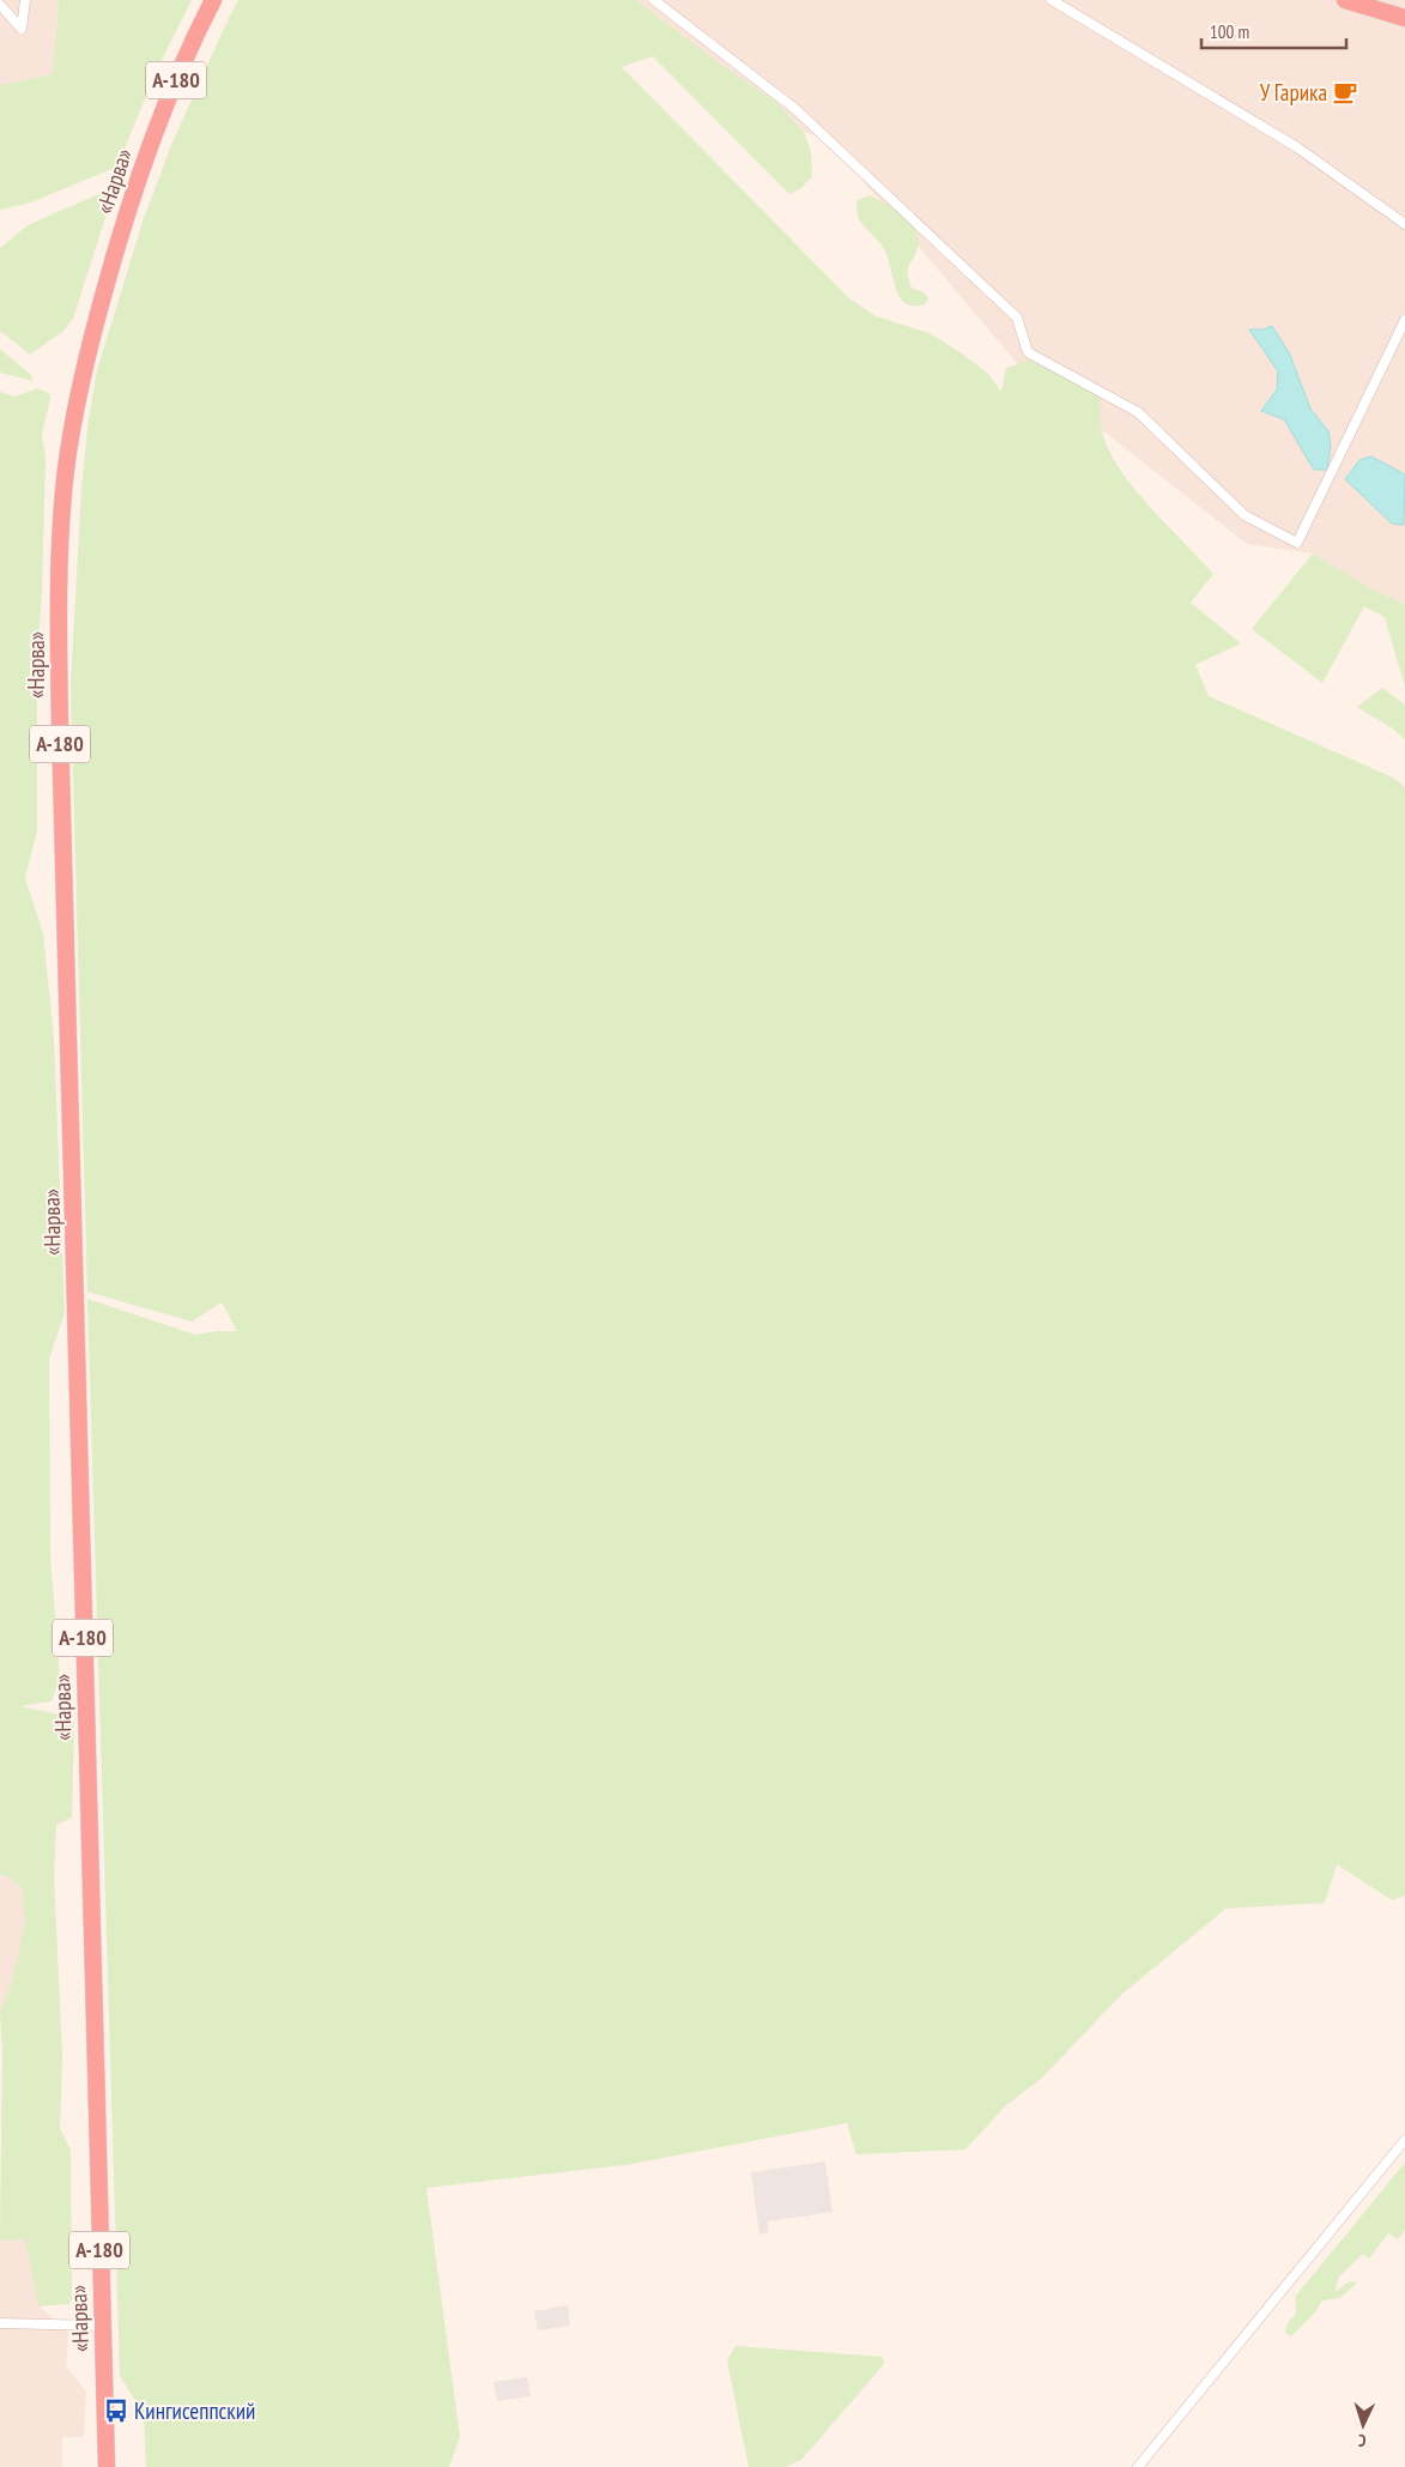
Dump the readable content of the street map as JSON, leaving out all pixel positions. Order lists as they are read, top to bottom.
{
  "streets": {
    "highway": ["А-180", "«Нарва»"]
  },
  "places": {
    "cafe": ["У Гарика"],
    "bus stop": ["Кингисеппский"]
  },
  "scale_bar": "100 m",
  "north": "bottom"
}
